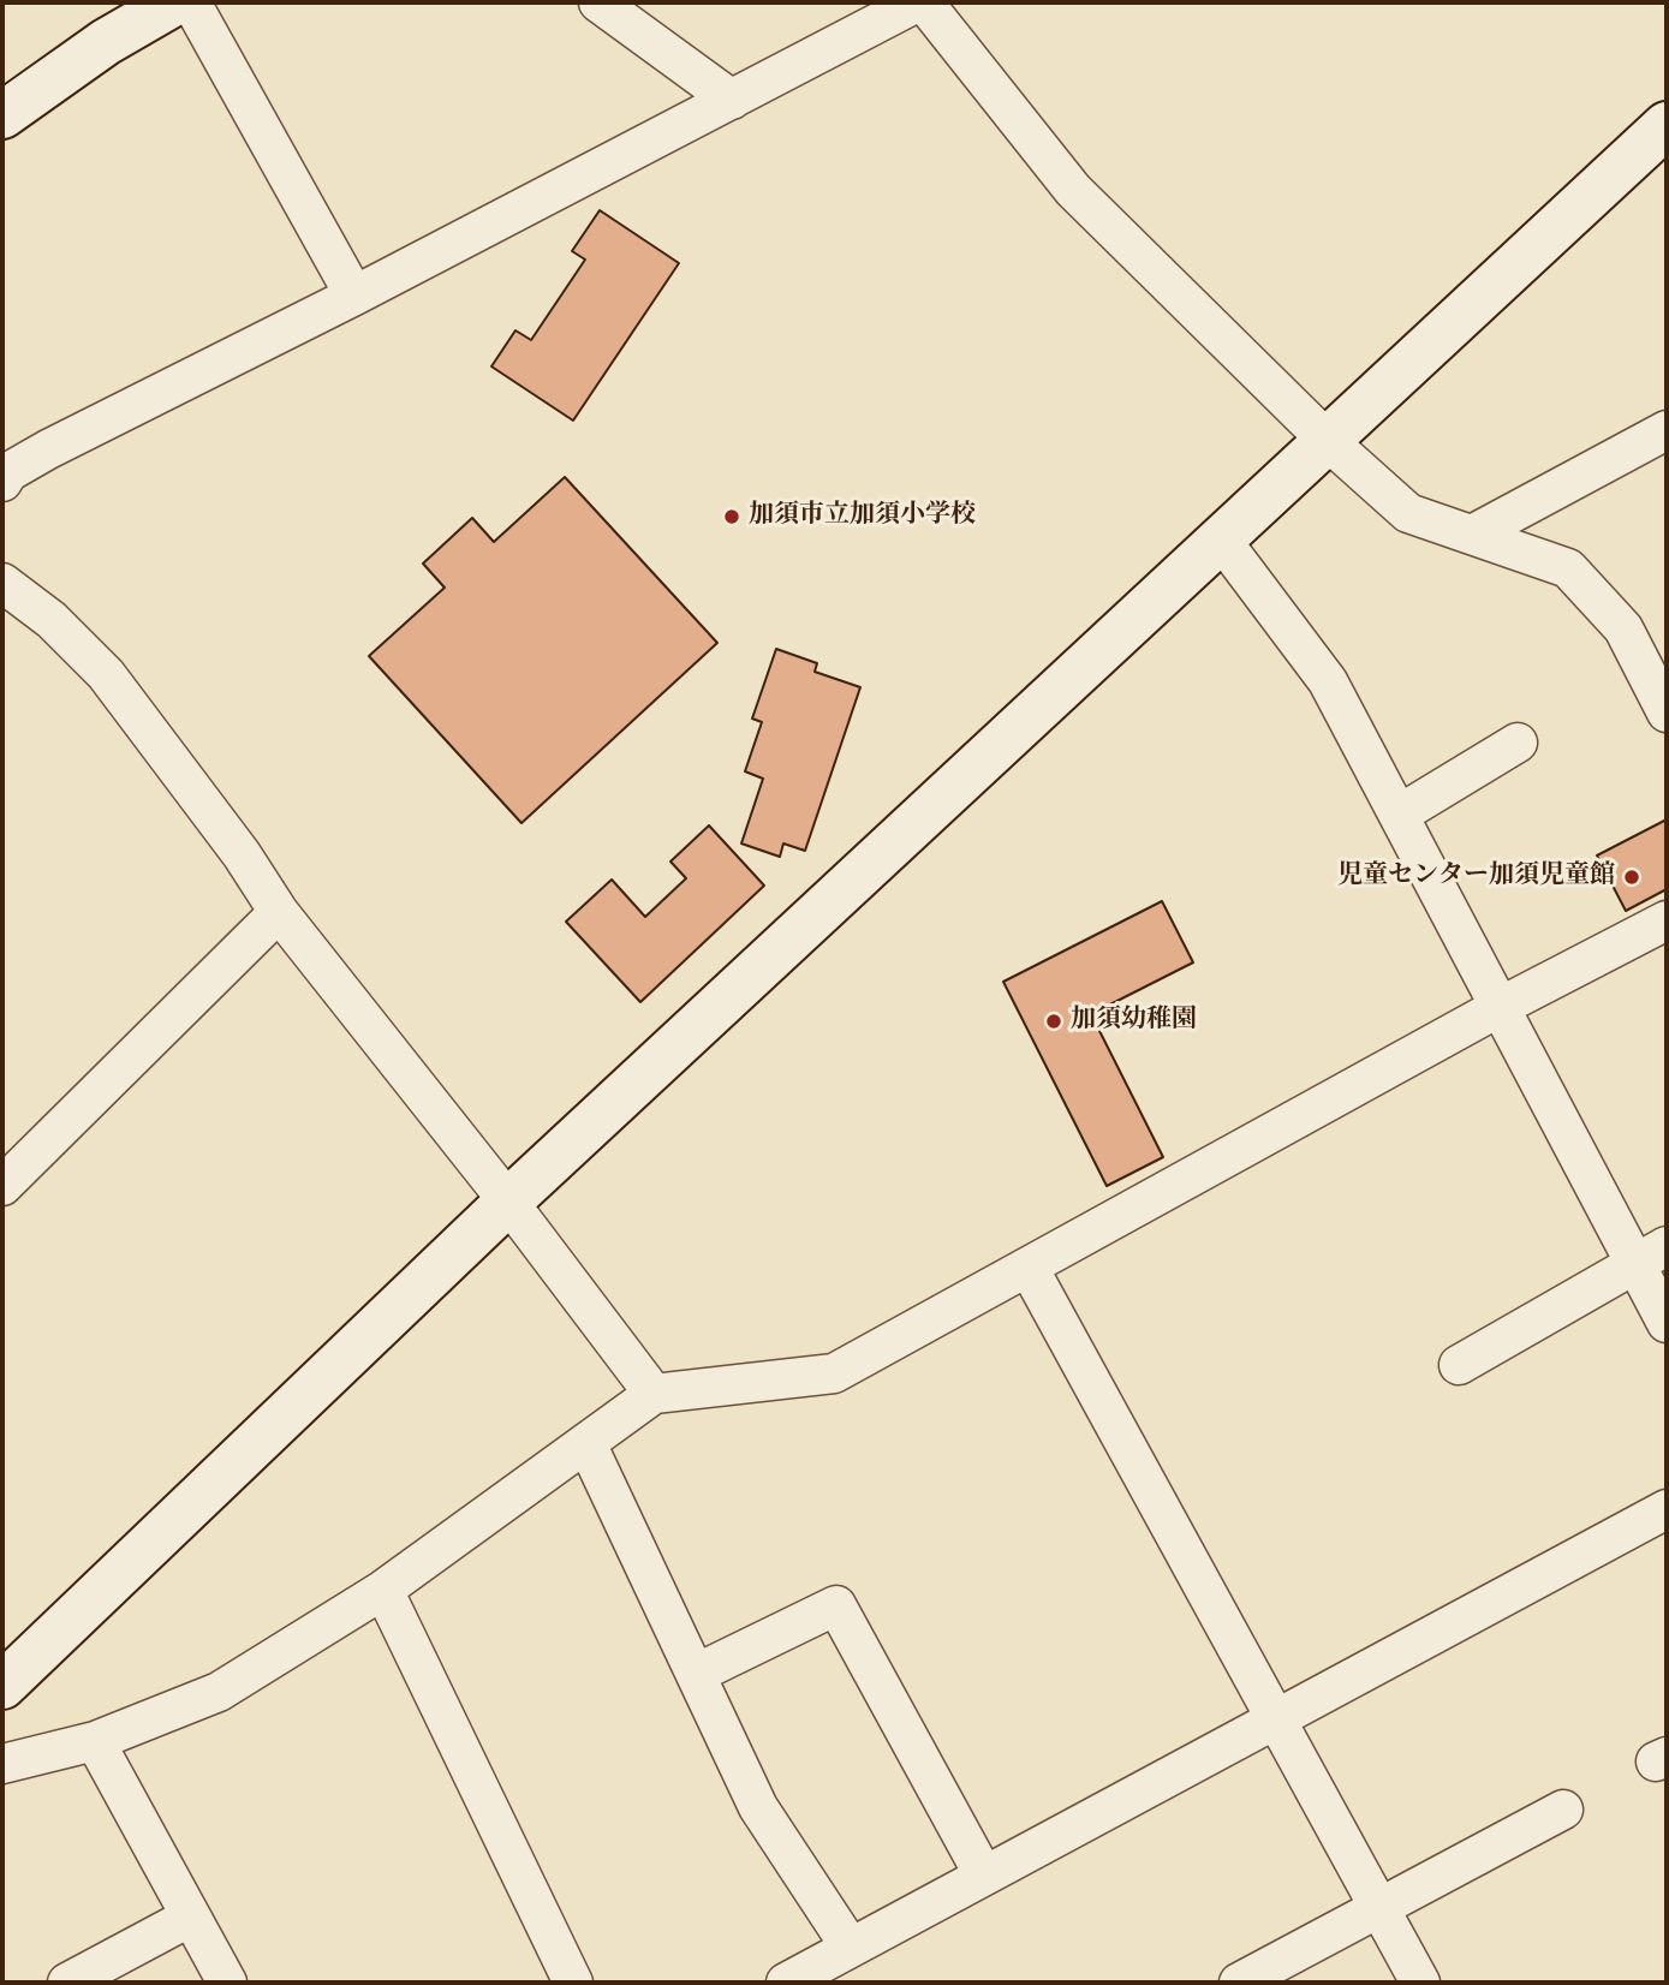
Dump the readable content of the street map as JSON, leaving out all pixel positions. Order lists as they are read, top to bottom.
{
  "places": ["加須市立加須小学校", "児童センター加須児童館", "加須幼稚園"]
}
